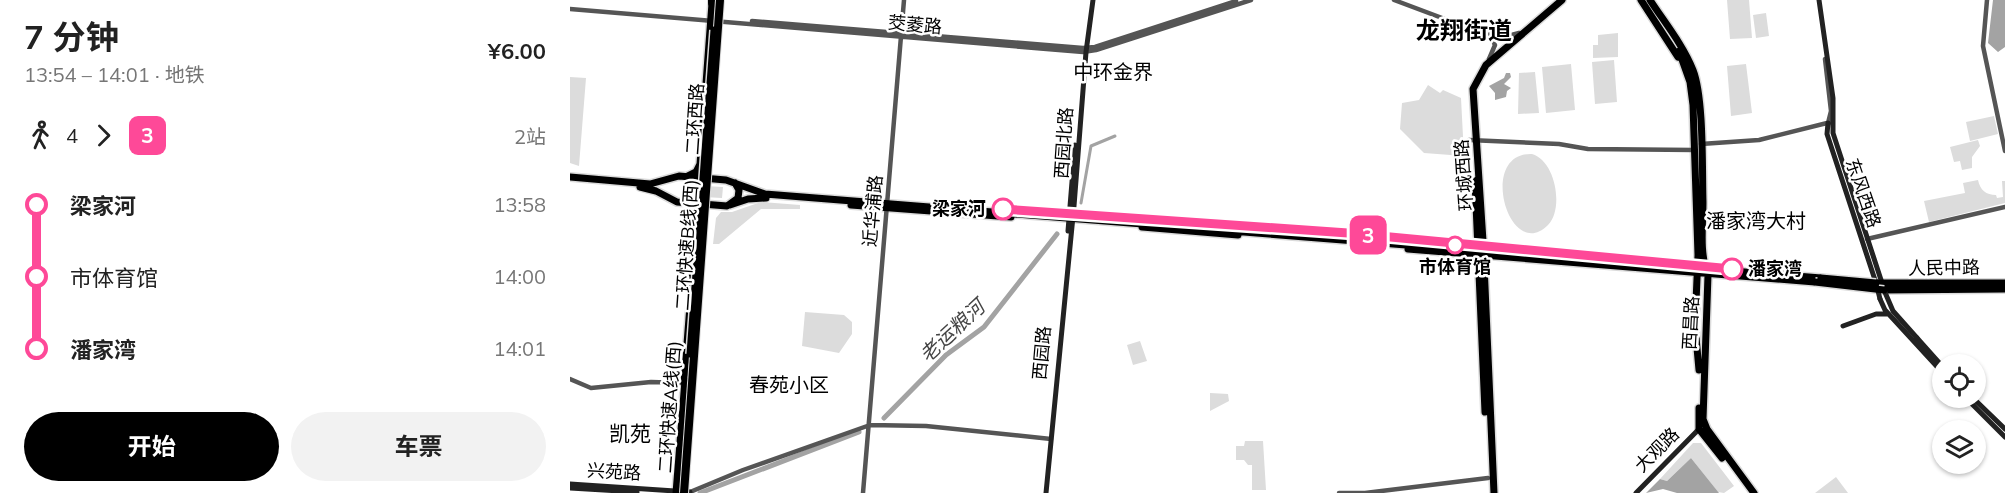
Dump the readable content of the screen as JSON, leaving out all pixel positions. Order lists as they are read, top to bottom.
{
  "streets": {
    "highway": ["二环快速A线(西)"],
    "main road": [
      "二环西路",
      "西园北路",
      "环城西路",
      "东风西路",
      "人民中路",
      "西昌路",
      "西园路",
      "大观路",
      "兴苑路"
    ],
    "street": ["茭菱路", "近华浦路"]
  },
  "crossings": [
    ["茭菱路", "二环西路"],
    ["茭菱路", "西园北路"],
    ["茭菱路", "近华浦路"],
    ["二环西路", "二环快速A线(西)"],
    ["二环西路", "兴苑路"],
    ["西园北路", "人民中路"],
    ["西园北路", "西园路"],
    ["环城西路", "人民中路"],
    ["东风西路", "人民中路"],
    ["近华浦路", "人民中路"],
    ["人民中路", "西昌路"],
    ["人民中路", "西园路"],
    ["西昌路", "大观路"],
    ["二环快速A线(西)", "兴苑路"]
  ],
  "districts": [
    "龙翔街道",
    "中环金界",
    "潘家湾大村",
    "春苑小区",
    "凯苑"
  ],
  "water": ["老运粮河"],
  "places": ["梁家河", "市体育馆", "潘家湾"],
  "lines": ["metro line 3"],
  "page": {
    "heading": ["7 分钟", "13:54 – 14:01 · 地铁", "¥6.00"],
    "on_map": "3",
    "legs": ["4", "3", "2站"],
    "list": [
      {
        "name": "梁家河",
        "value": "13:58"
      },
      {
        "name": "市体育馆",
        "value": "14:00"
      },
      {
        "name": "潘家湾",
        "value": "14:01"
      }
    ],
    "buttons": ["开始", "车票"]
  }
}
